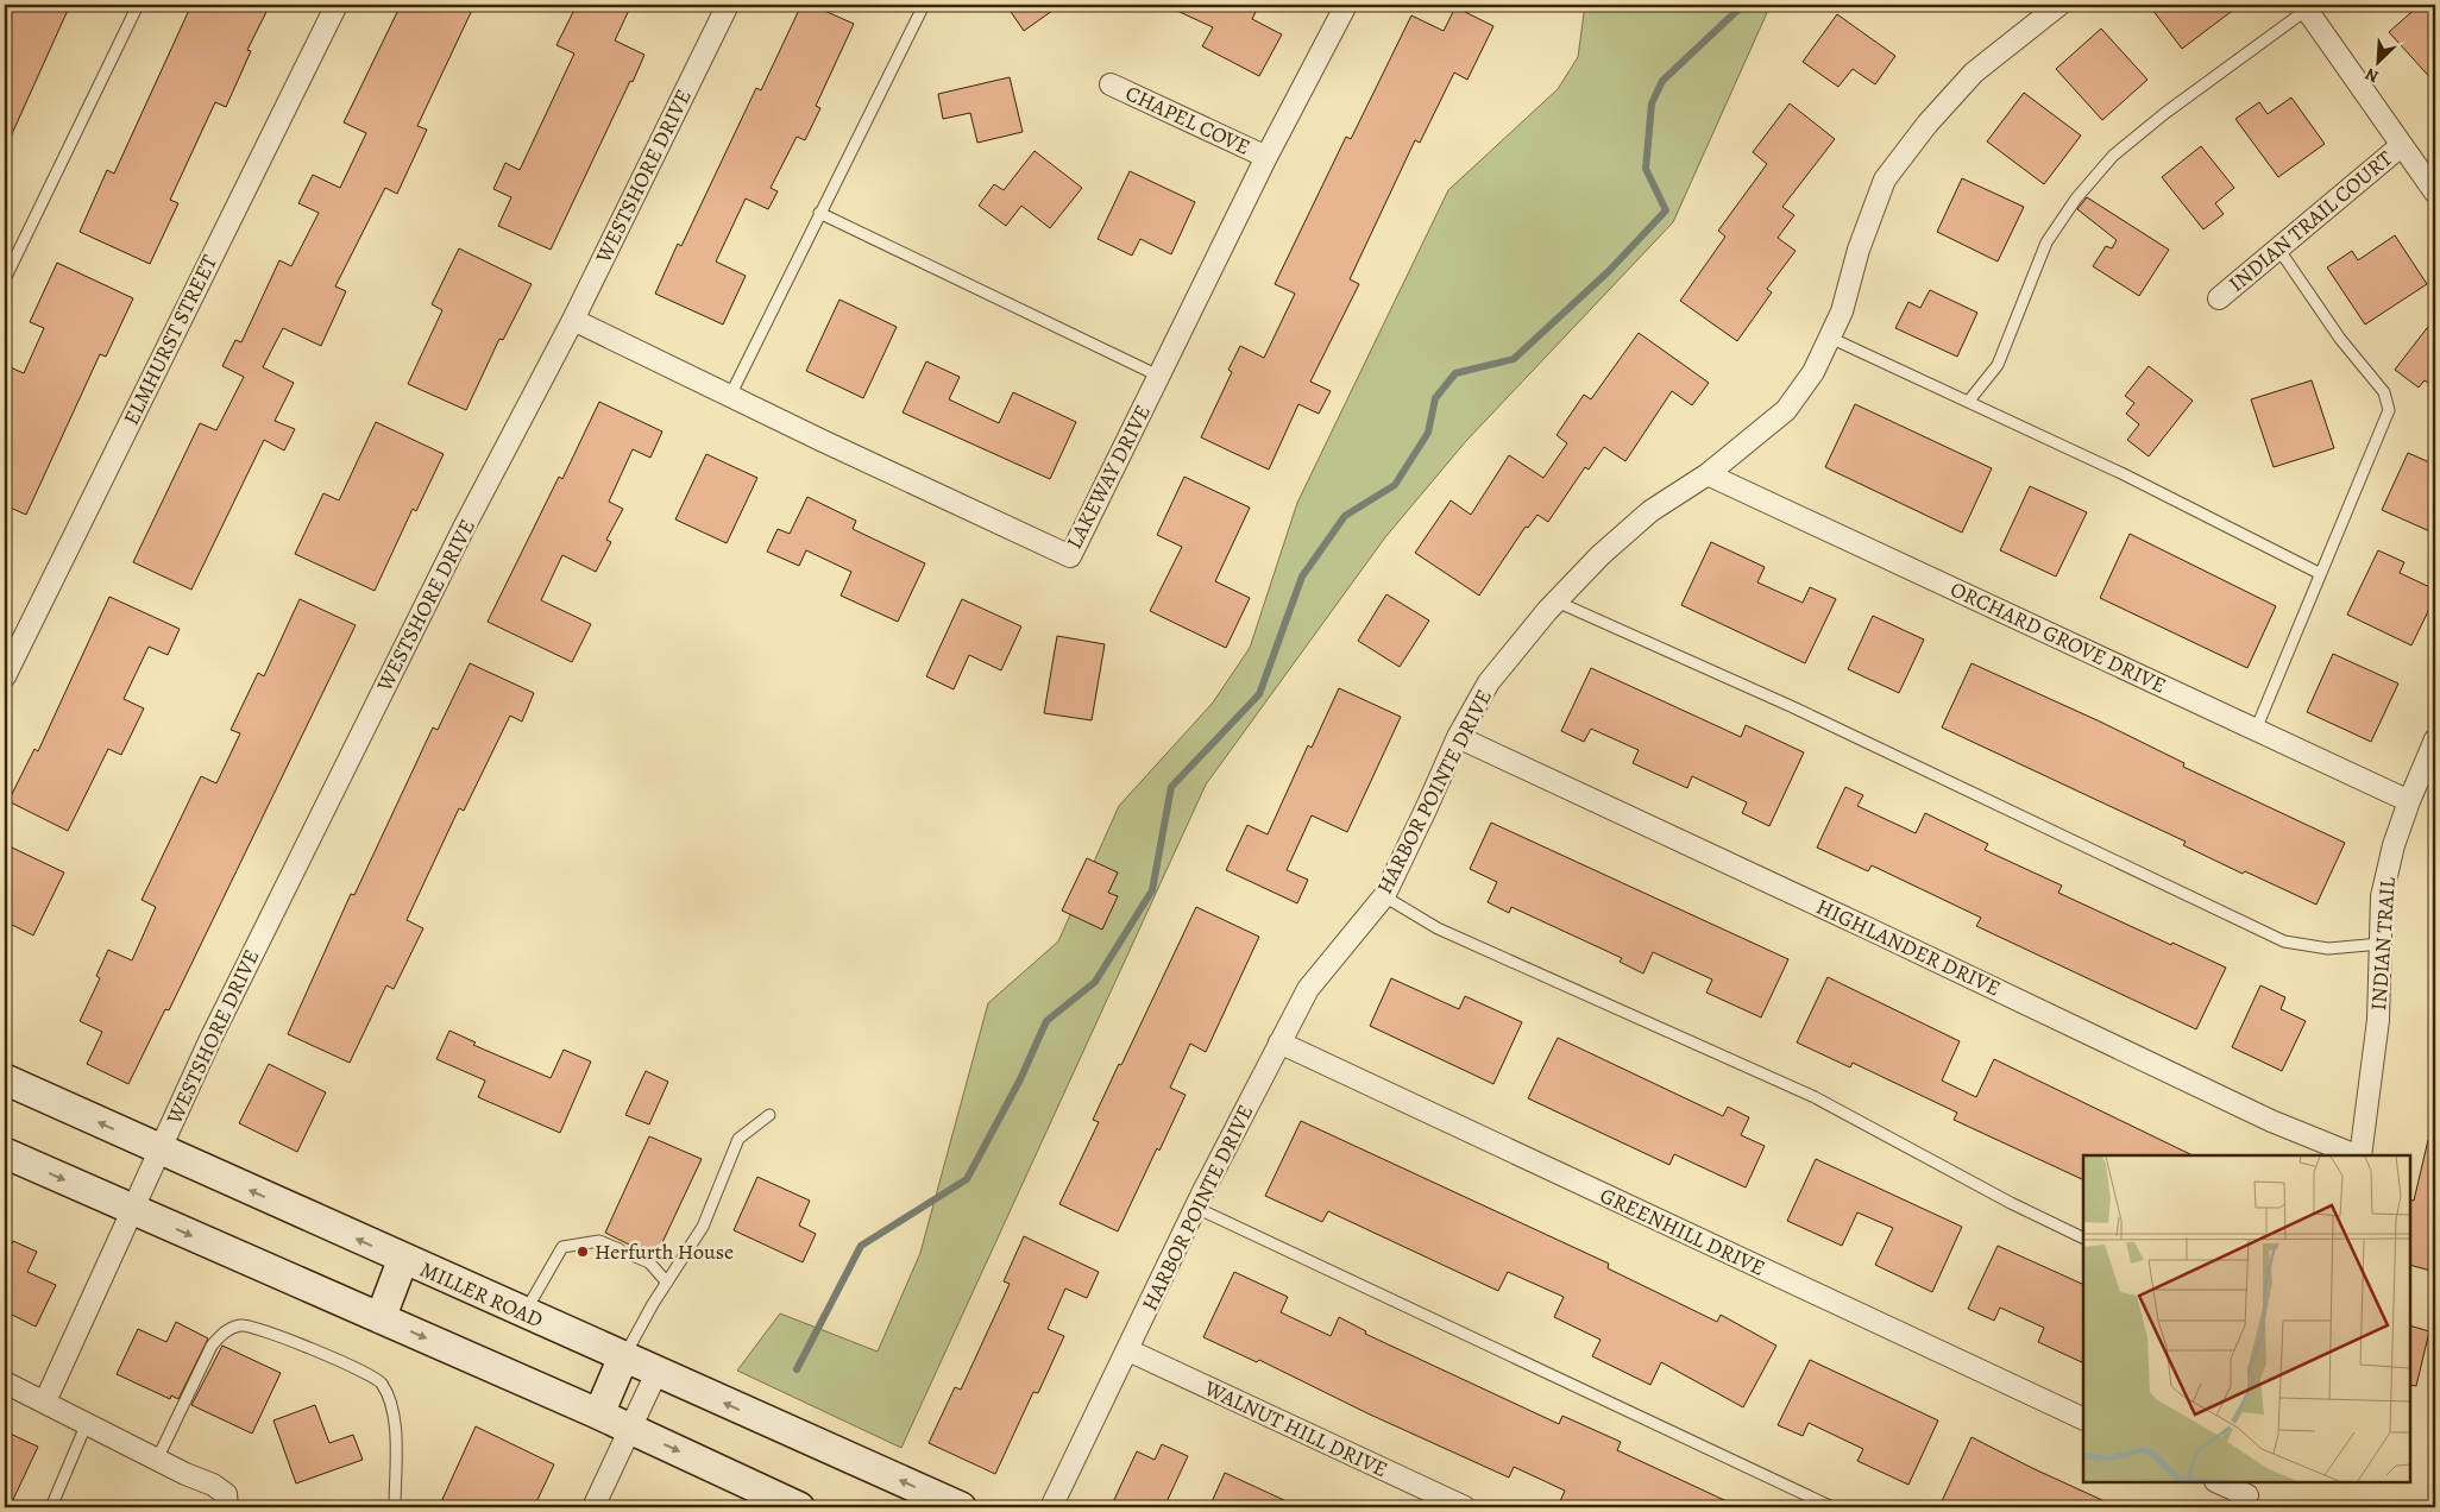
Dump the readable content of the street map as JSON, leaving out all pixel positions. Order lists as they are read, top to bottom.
{
  "streets": {
    "main road": ["MILLER ROAD"],
    "street": [
      "CHAPEL COVE",
      "WESTSHORE DRIVE",
      "INDIAN TRAIL COURT",
      "ELMHURST STREET",
      "LAKEWAY DRIVE",
      "ORCHARD GROVE DRIVE",
      "HARBOR POINTE DRIVE",
      "INDIAN TRAIL",
      "HIGHLANDER DRIVE",
      "GREENHILL DRIVE",
      "WALNUT HILL DRIVE"
    ]
  },
  "crossings": [
    ["CHAPEL COVE", "LAKEWAY DRIVE"],
    ["WESTSHORE DRIVE", "LAKEWAY DRIVE"],
    ["WESTSHORE DRIVE", "MILLER ROAD"],
    ["ORCHARD GROVE DRIVE", "HARBOR POINTE DRIVE"],
    ["ORCHARD GROVE DRIVE", "INDIAN TRAIL"],
    ["HARBOR POINTE DRIVE", "HIGHLANDER DRIVE"],
    ["HARBOR POINTE DRIVE", "GREENHILL DRIVE"],
    ["HARBOR POINTE DRIVE", "WALNUT HILL DRIVE"]
  ],
  "places": ["Herfurth House"],
  "north": "bottom left"
}
